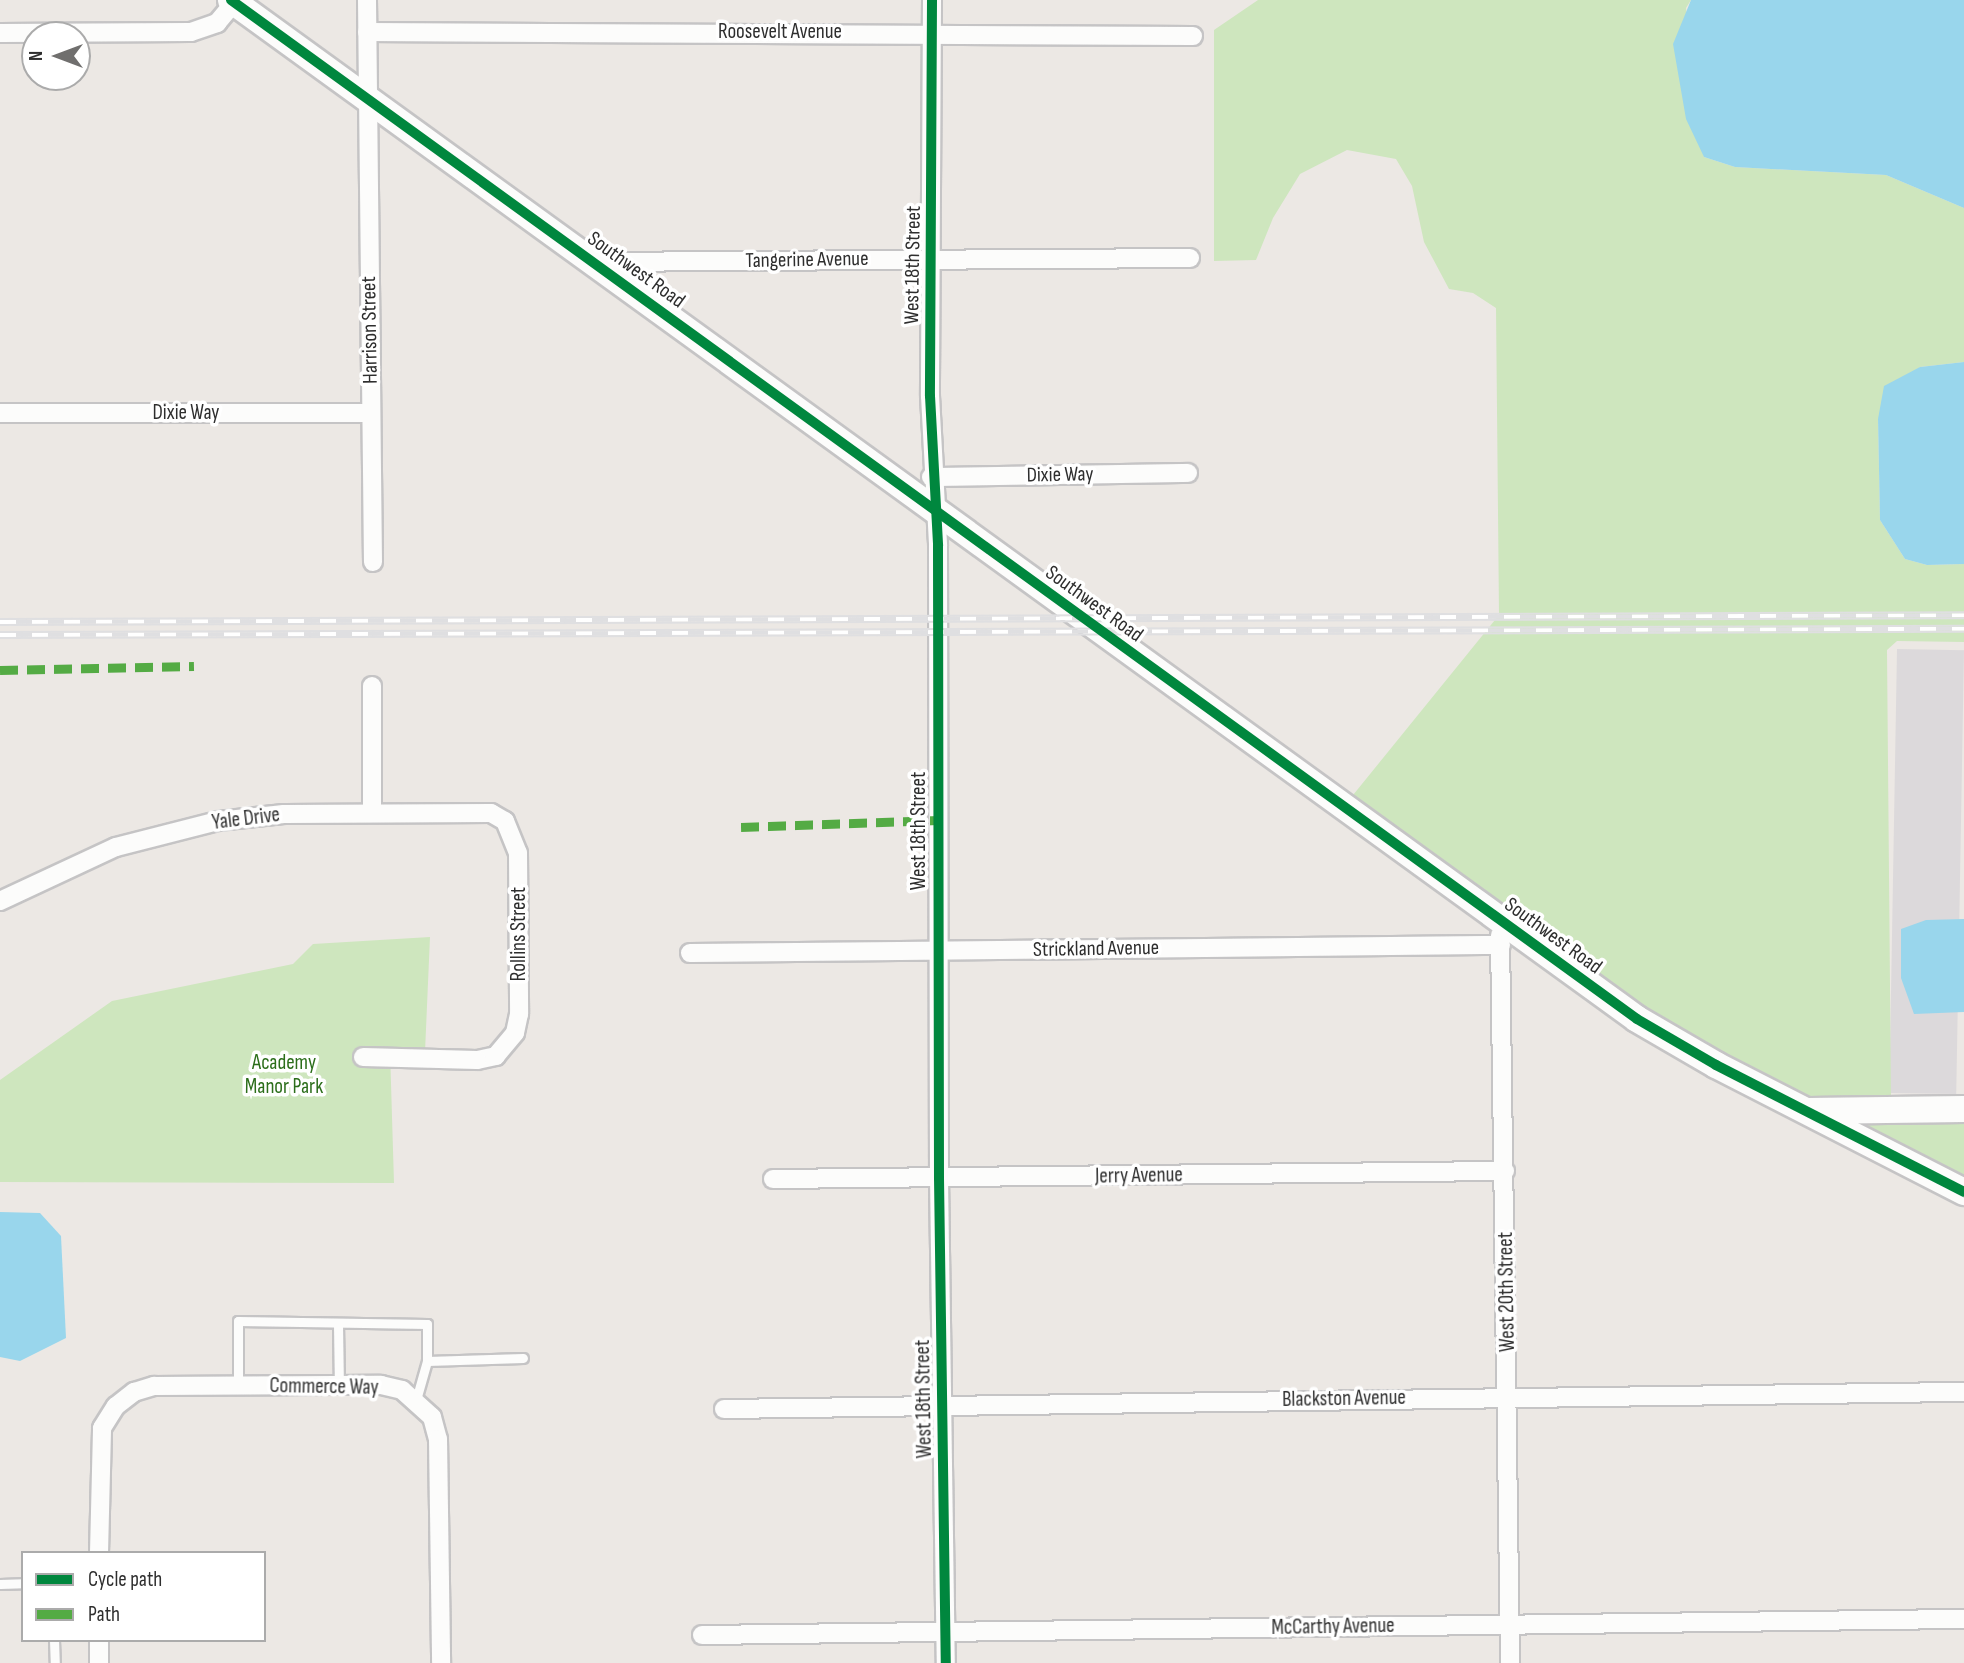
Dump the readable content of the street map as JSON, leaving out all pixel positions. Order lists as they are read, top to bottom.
{
  "streets": {
    "street": [
      "Roosevelt Avenue",
      "Tangerine Avenue",
      "West 18th Street",
      "Southwest Road",
      "Harrison Street",
      "Dixie Way",
      "Yale Drive",
      "Rollins Street",
      "Strickland Avenue",
      "Jerry Avenue",
      "West 20th Street",
      "Commerce Way",
      "Blackston Avenue",
      "McCarthy Avenue"
    ]
  },
  "crossings": [
    ["Roosevelt Avenue", "West 18th Street"],
    ["Roosevelt Avenue", "Harrison Street"],
    ["Tangerine Avenue", "West 18th Street"],
    ["Tangerine Avenue", "Southwest Road"],
    ["West 18th Street", "Southwest Road"],
    ["West 18th Street", "Dixie Way"],
    ["West 18th Street", "Strickland Avenue"],
    ["West 18th Street", "Jerry Avenue"],
    ["West 18th Street", "Blackston Avenue"],
    ["West 18th Street", "McCarthy Avenue"],
    ["Southwest Road", "Harrison Street"],
    ["Southwest Road", "Strickland Avenue"],
    ["Southwest Road", "West 20th Street"],
    ["Harrison Street", "Dixie Way"],
    ["Yale Drive", "Rollins Street"],
    ["Strickland Avenue", "West 20th Street"],
    ["Jerry Avenue", "West 20th Street"],
    ["West 20th Street", "Blackston Avenue"],
    ["West 20th Street", "McCarthy Avenue"]
  ],
  "parks": ["Academy Manor Park"],
  "legend": ["Cycle path", "Path"],
  "north": "left"
}
